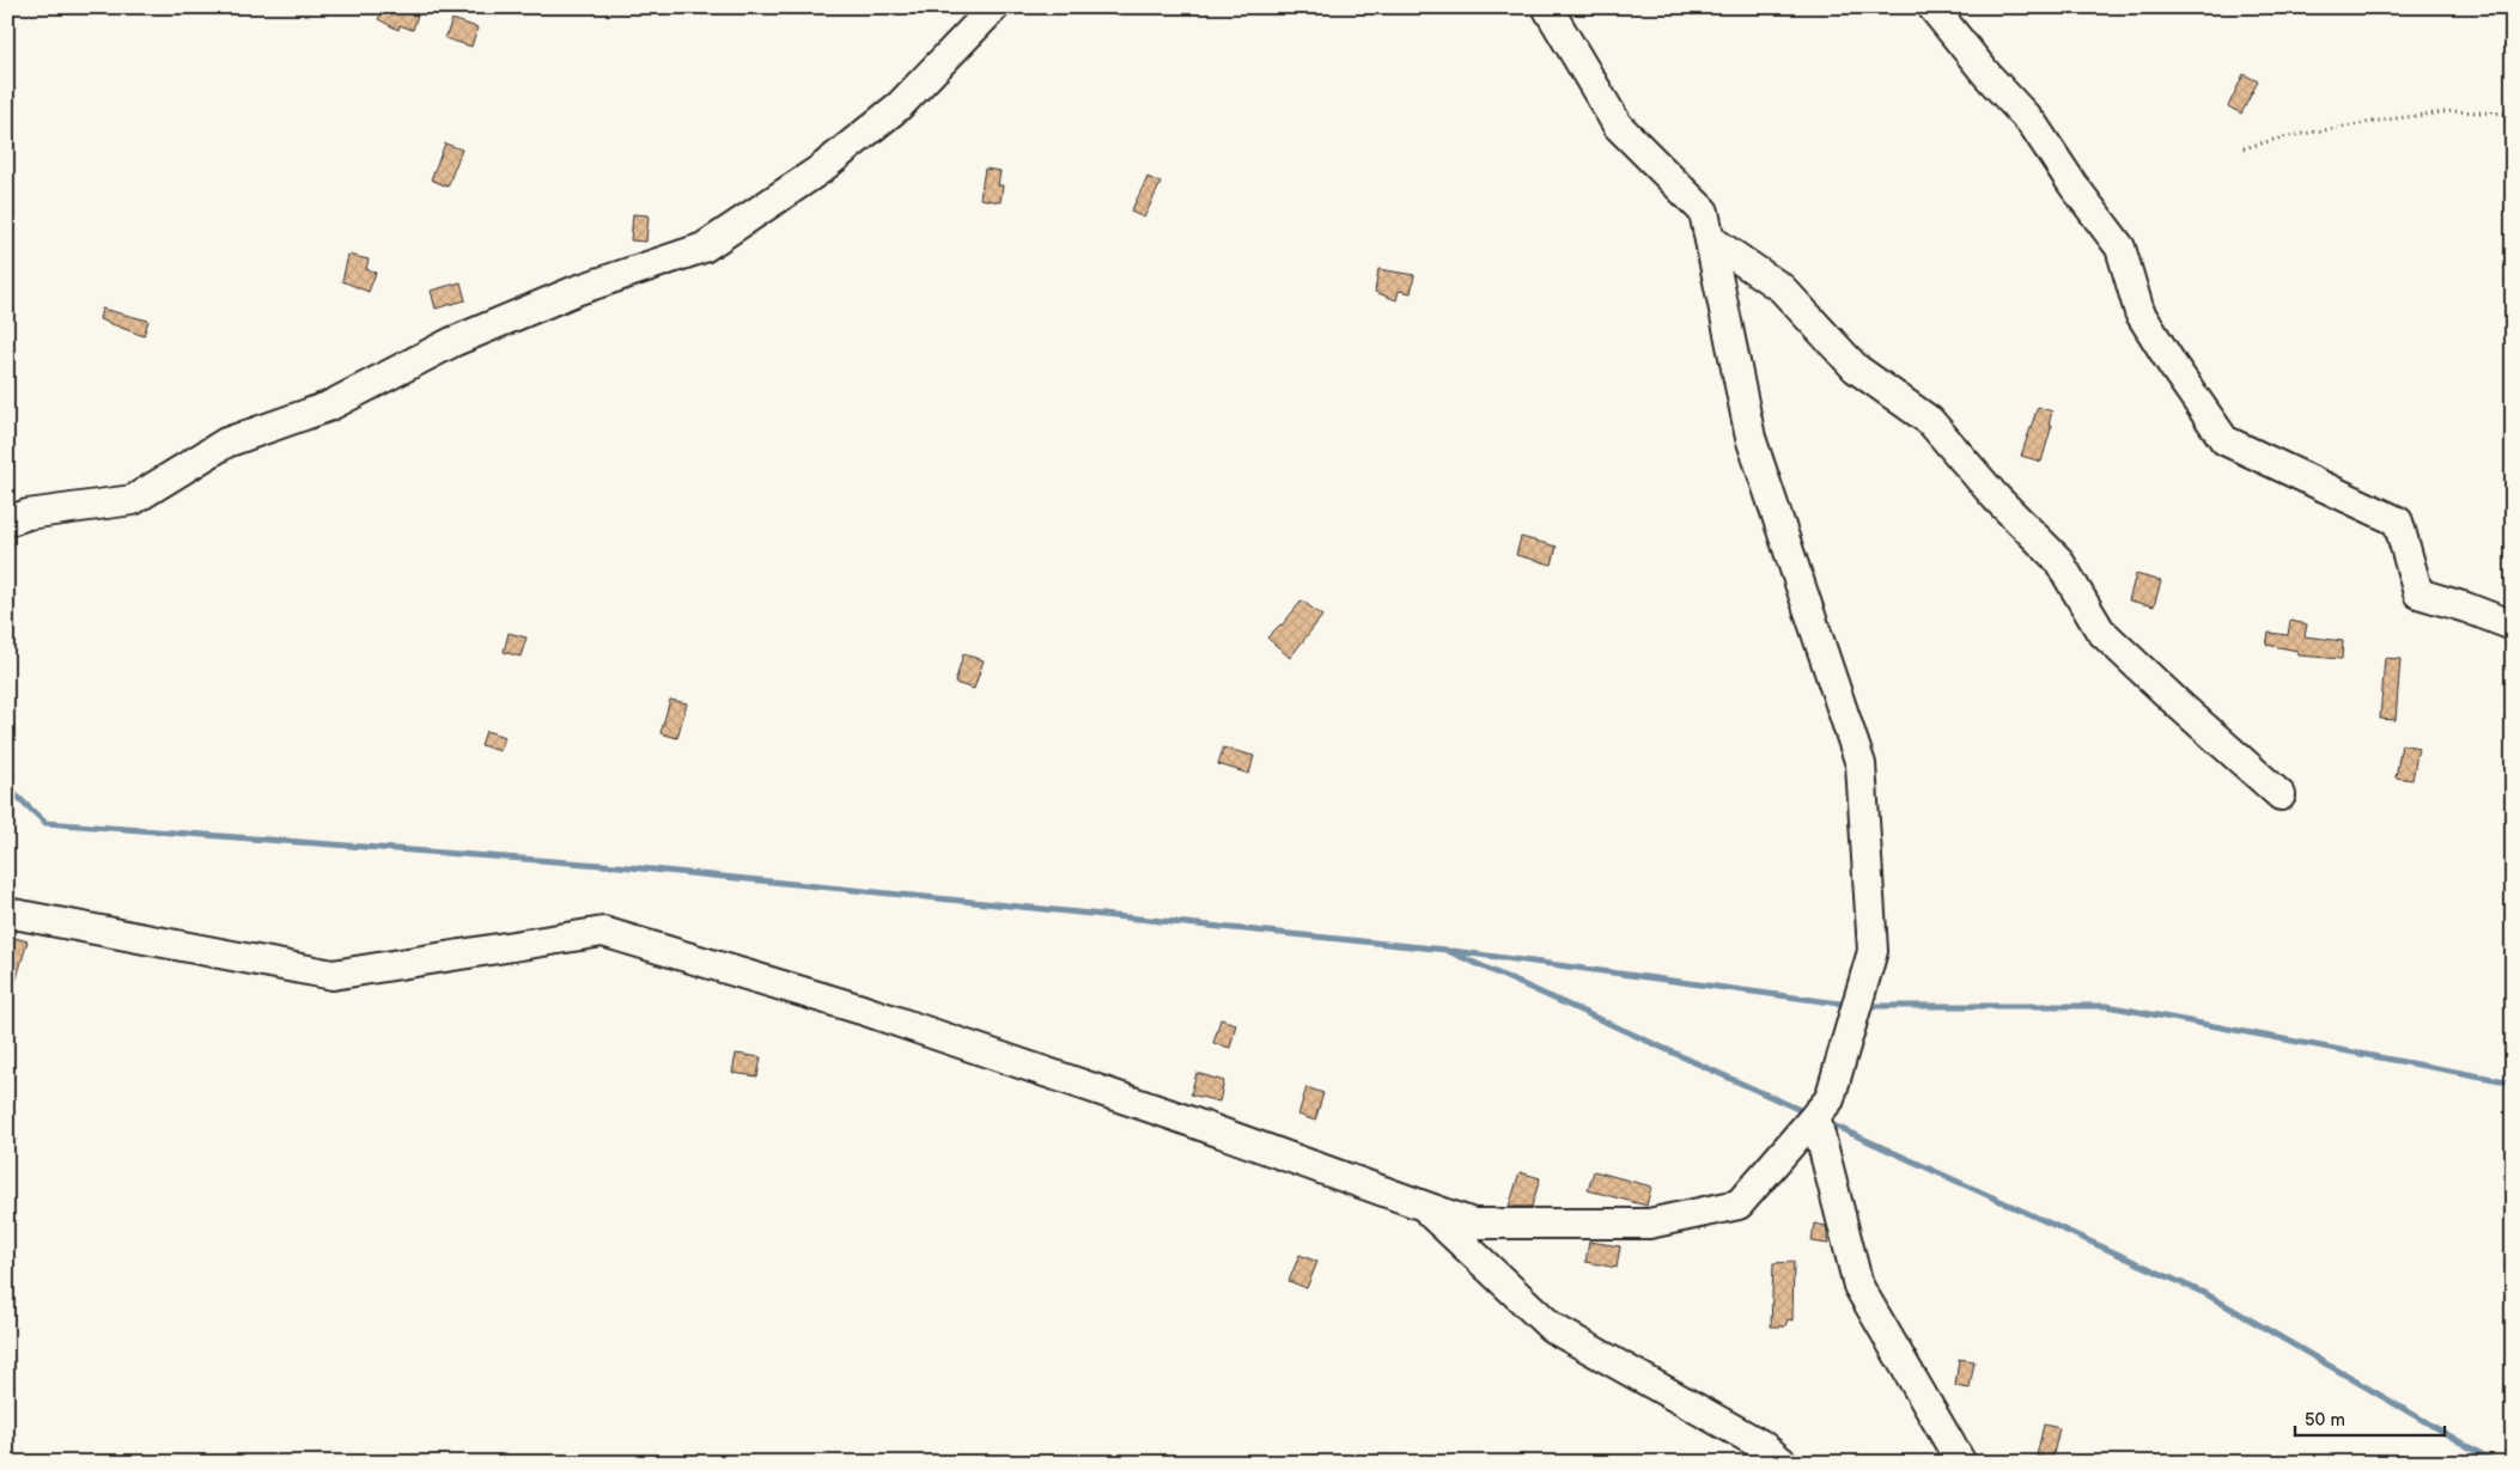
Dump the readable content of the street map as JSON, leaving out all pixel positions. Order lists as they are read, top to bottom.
{
  "scale_bar": "50 m"
}
